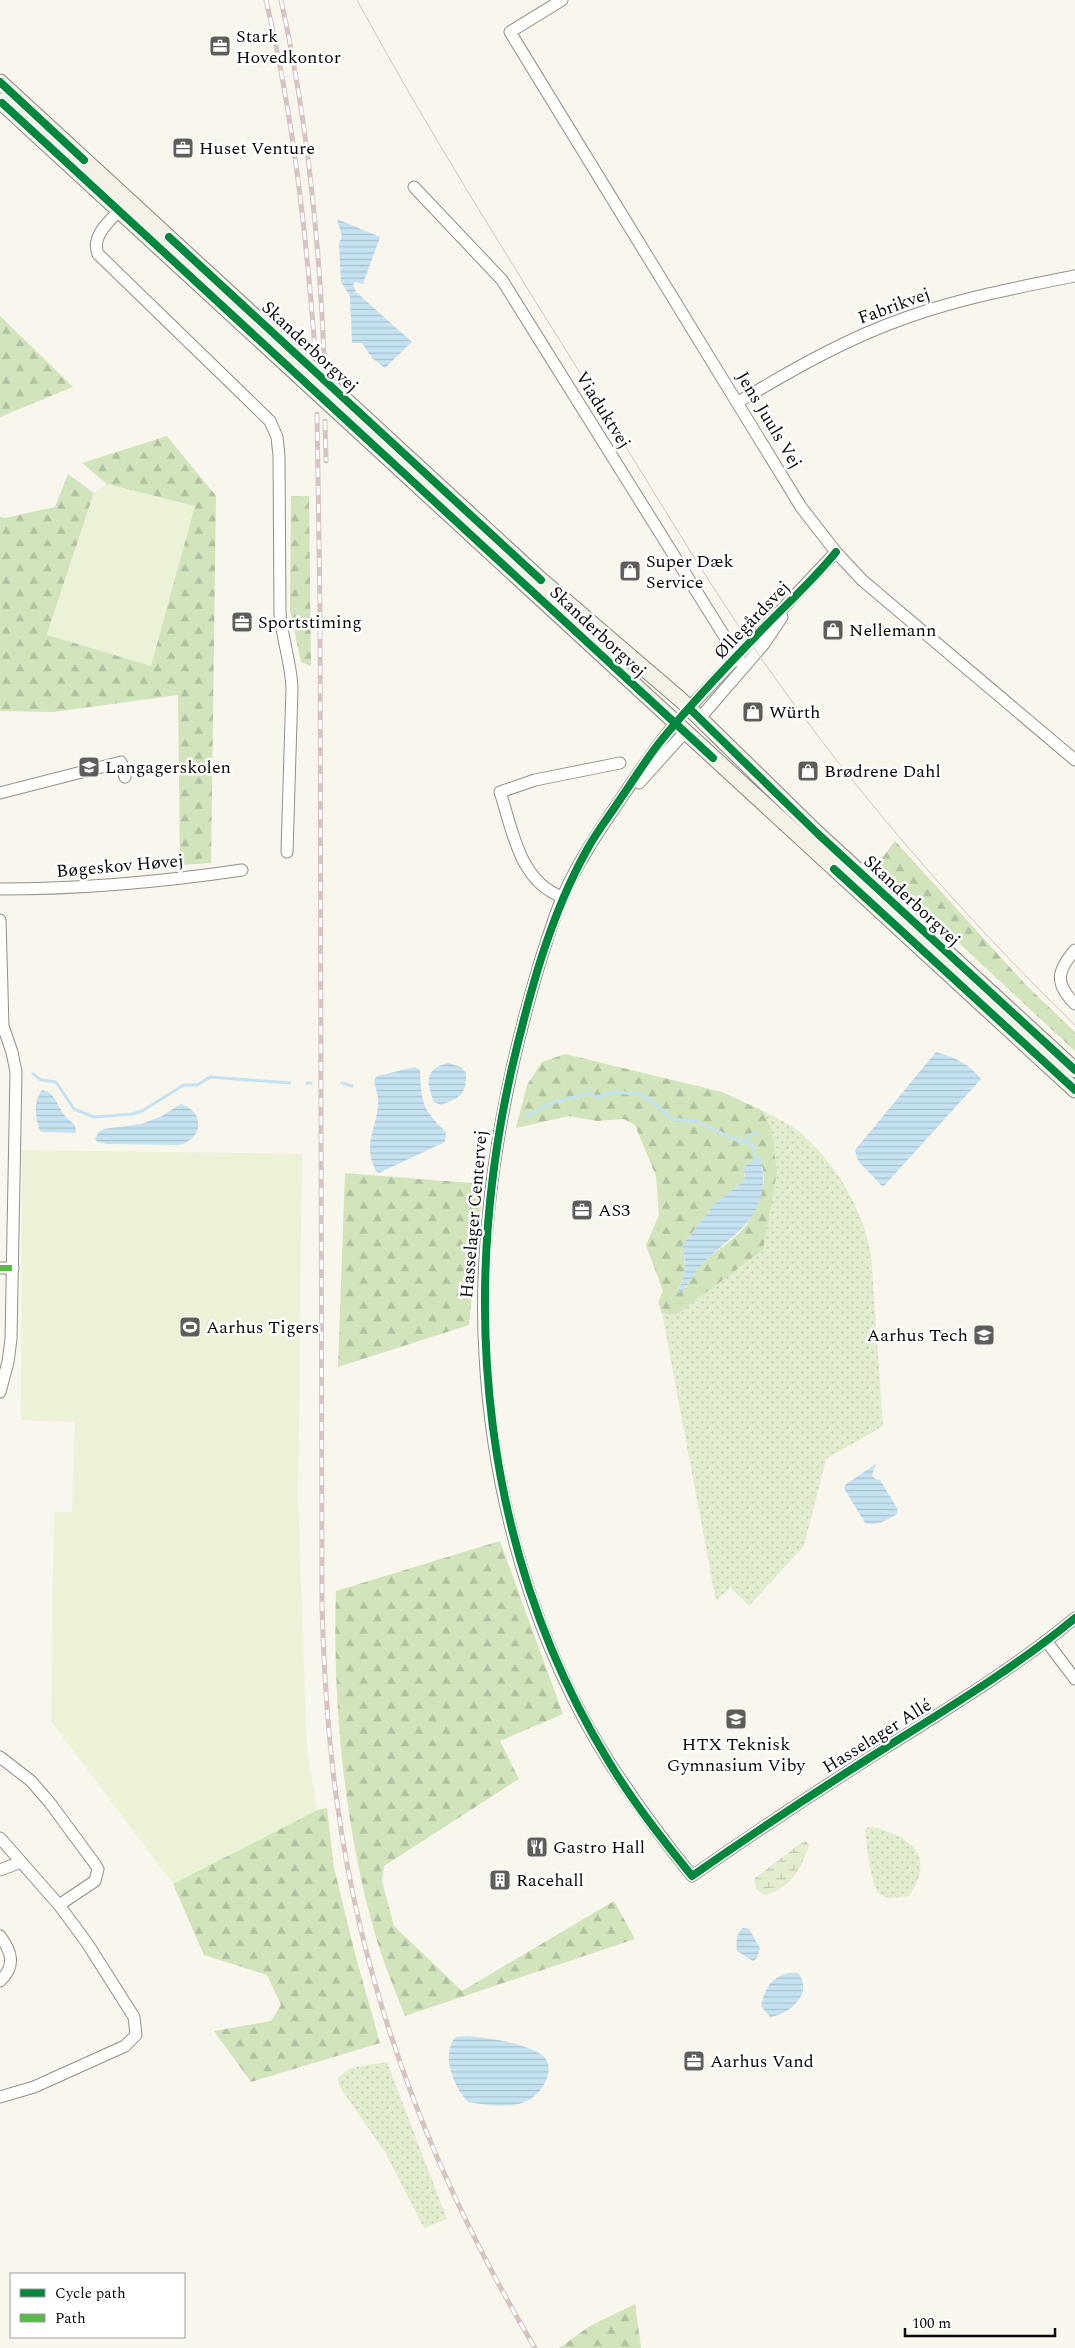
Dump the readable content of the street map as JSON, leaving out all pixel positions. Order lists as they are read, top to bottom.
{
  "streets": {
    "main road": ["Skanderborgvej"],
    "street": [
      "Fabrikvej",
      "Viaduktvej",
      "Jens Juuls Vej",
      "Øllegårdsvej",
      "Bøgeskov Høvej",
      "Hasselager Centervej",
      "Hasselager Allé"
    ]
  },
  "crossings": [
    ["Fabrikvej", "Jens Juuls Vej"],
    ["Skanderborgvej", "Øllegårdsvej"],
    ["Skanderborgvej", "Hasselager Centervej"],
    ["Viaduktvej", "Øllegårdsvej"],
    ["Jens Juuls Vej", "Øllegårdsvej"],
    ["Øllegårdsvej", "Hasselager Centervej"],
    ["Hasselager Centervej", "Hasselager Allé"]
  ],
  "places": {
    "office": [
      "Stark Hovedkontor",
      "Huset Venture",
      "Sportstiming",
      "AS3",
      "Aarhus Vand"
    ],
    "shop": [
      "Super Dæk Service",
      "Nellemann",
      "Würth",
      "Brødrene Dahl"
    ],
    "school or university": ["Langagerskolen", "Aarhus Tech", "HTX Teknisk Gymnasium Viby"],
    "sports": ["Aarhus Tigers"],
    "restaurant": ["Gastro Hall"],
    "building": ["Racehall"]
  },
  "legend": ["Cycle path", "Path"],
  "scale_bar": "100 m"
}
